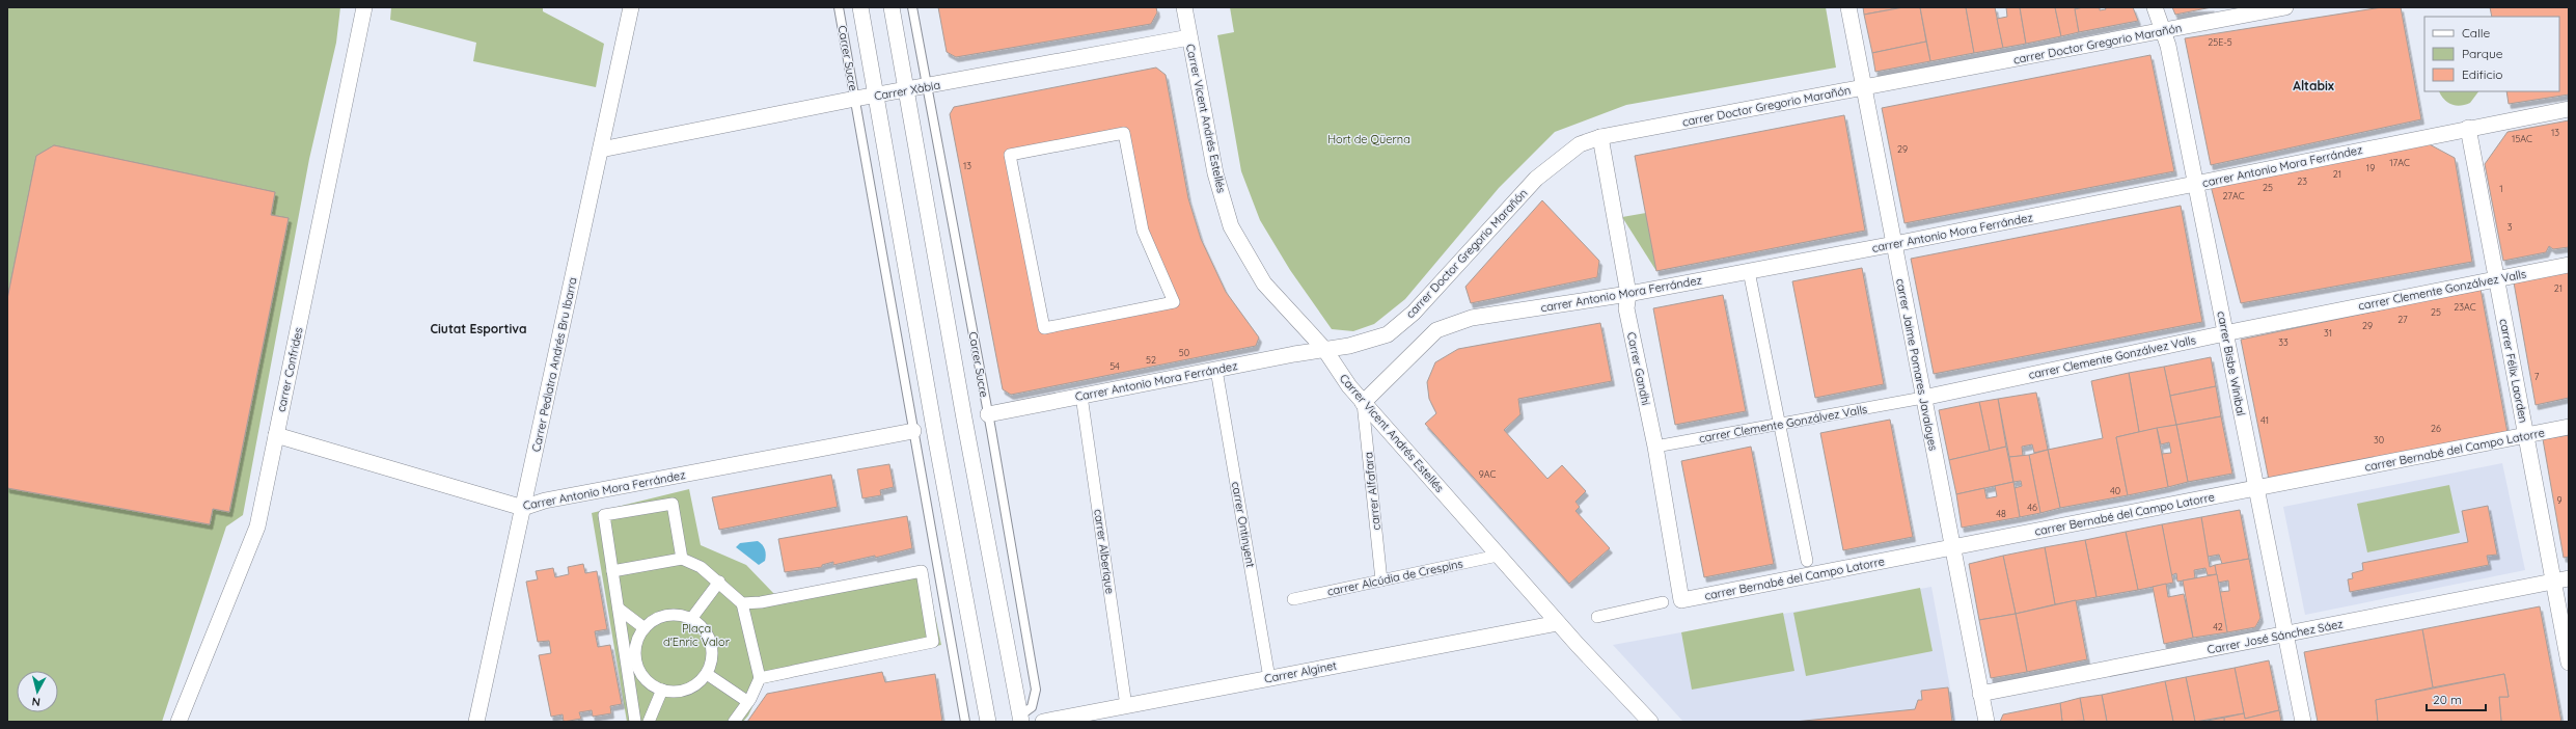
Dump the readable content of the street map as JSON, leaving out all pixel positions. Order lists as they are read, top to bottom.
{
  "streets": {
    "street": [
      "carrer Doctor Gregorio Marañón",
      "Carrer Sucre",
      "Carrer Xàbia",
      "Carrer Vicent Andrés Estellés",
      "carrer Antonio Mora Ferrández",
      "carrer Clemente Gonzálvez Valls",
      "carrer Bisbe Winibal",
      "Carrer Pediatra Andrés Bru Ibarra",
      "carrer Jaime Pomares Javaloyes",
      "Carrer Gandhi",
      "carrer Confrides",
      "carrer Félix Laorden",
      "Carrer Antonio Mora Ferrández",
      "carrer Bernabé del Campo Latorre",
      "carrer Alfafara",
      "carrer Ontinyent",
      "carrer Alberique",
      "carrer Alcúdia de Crespins",
      "Carrer José Sánchez Sáez",
      "Carrer Alginet"
    ]
  },
  "crossings": [
    ["carrer Doctor Gregorio Marañón", "Carrer Vicent Andrés Estellés"],
    ["carrer Doctor Gregorio Marañón", "carrer Bisbe Winibal"],
    ["carrer Doctor Gregorio Marañón", "carrer Jaime Pomares Javaloyes"],
    ["carrer Doctor Gregorio Marañón", "Carrer Gandhi"],
    ["carrer Doctor Gregorio Marañón", "Carrer Antonio Mora Ferrández"],
    ["Carrer Sucre", "Carrer Xàbia"],
    ["Carrer Sucre", "Carrer Antonio Mora Ferrández"],
    ["Carrer Xàbia", "Carrer Vicent Andrés Estellés"],
    ["Carrer Xàbia", "Carrer Pediatra Andrés Bru Ibarra"],
    ["Carrer Vicent Andrés Estellés", "carrer Antonio Mora Ferrández"],
    ["Carrer Vicent Andrés Estellés", "Carrer Antonio Mora Ferrández"],
    ["Carrer Vicent Andrés Estellés", "carrer Alfafara"],
    ["Carrer Vicent Andrés Estellés", "carrer Alcúdia de Crespins"],
    ["Carrer Vicent Andrés Estellés", "Carrer Alginet"],
    ["carrer Antonio Mora Ferrández", "carrer Bisbe Winibal"],
    ["carrer Antonio Mora Ferrández", "carrer Jaime Pomares Javaloyes"],
    ["carrer Antonio Mora Ferrández", "Carrer Gandhi"],
    ["carrer Antonio Mora Ferrández", "carrer Félix Laorden"],
    ["carrer Antonio Mora Ferrández", "carrer Alfafara"],
    ["carrer Clemente Gonzálvez Valls", "carrer Bisbe Winibal"],
    ["carrer Clemente Gonzálvez Valls", "carrer Jaime Pomares Javaloyes"],
    ["carrer Clemente Gonzálvez Valls", "Carrer Gandhi"],
    ["carrer Clemente Gonzálvez Valls", "carrer Félix Laorden"],
    ["carrer Bisbe Winibal", "carrer Bernabé del Campo Latorre"],
    ["carrer Bisbe Winibal", "Carrer José Sánchez Sáez"],
    ["Carrer Pediatra Andrés Bru Ibarra", "Carrer Antonio Mora Ferrández"],
    ["carrer Jaime Pomares Javaloyes", "carrer Bernabé del Campo Latorre"],
    ["carrer Jaime Pomares Javaloyes", "Carrer José Sánchez Sáez"],
    ["Carrer Gandhi", "carrer Bernabé del Campo Latorre"],
    ["carrer Confrides", "Carrer Antonio Mora Ferrández"],
    ["carrer Félix Laorden", "carrer Bernabé del Campo Latorre"],
    ["carrer Félix Laorden", "Carrer José Sánchez Sáez"],
    ["Carrer Antonio Mora Ferrández", "carrer Ontinyent"],
    ["Carrer Antonio Mora Ferrández", "carrer Alberique"],
    ["carrer Alfafara", "carrer Alcúdia de Crespins"],
    ["carrer Ontinyent", "Carrer Alginet"],
    ["carrer Alberique", "Carrer Alginet"]
  ],
  "districts": ["Altabix", "Ciutat Esportiva"],
  "parks": ["Hort de Qüerna", "Plaça d'Enric Valor"],
  "house_numbers": [
    "25E-5",
    "13",
    "15AC",
    "29",
    "17AC",
    "13",
    "19",
    "21",
    "23",
    "25",
    "1",
    "27AC",
    "3",
    "21",
    "23AC",
    "25",
    "27",
    "29",
    "31",
    "33",
    "50",
    "52",
    "54",
    "7",
    "41",
    "26",
    "30",
    "9AC",
    "40",
    "9",
    "46",
    "48",
    "42"
  ],
  "legend": ["Calle", "Parque", "Edificio"],
  "scale_bar": "20 m",
  "north": "bottom"
}
